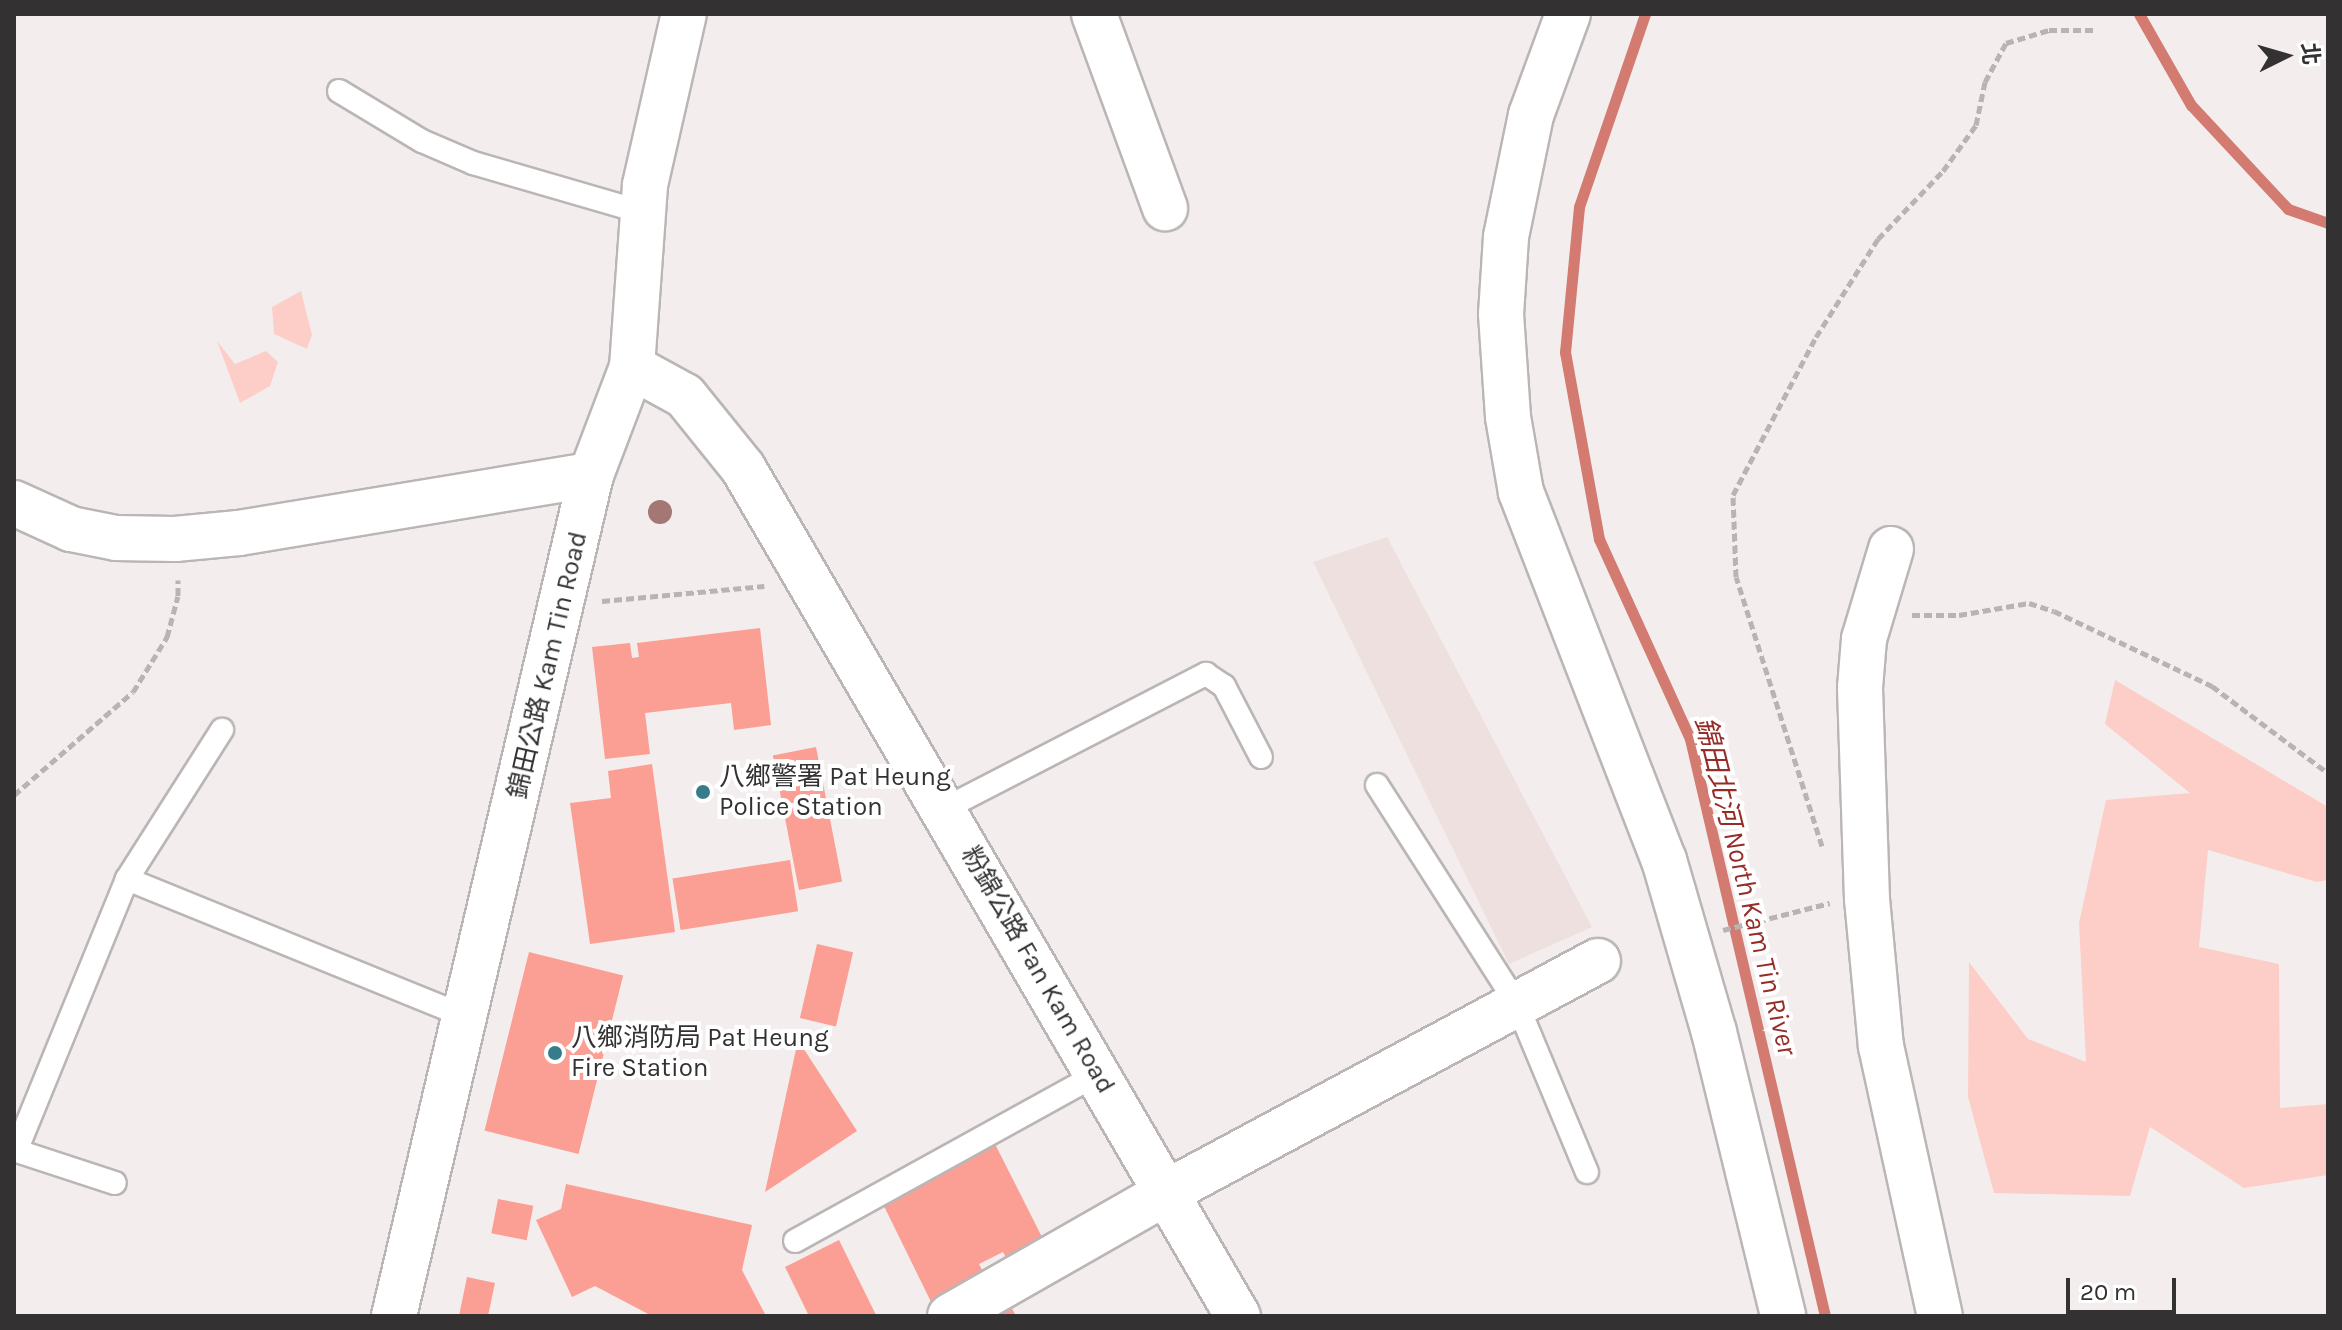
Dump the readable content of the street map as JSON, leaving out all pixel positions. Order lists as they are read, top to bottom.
{
  "streets": {
    "street": ["錦田公路 Kam Tin Road", "粉錦公路 Fan Kam Road"]
  },
  "crossings": [
    ["錦田公路 Kam Tin Road", "粉錦公路 Fan Kam Road"]
  ],
  "water": ["錦田北河 North Kam Tin River"],
  "places": ["八鄉警署 Pat Heung Police Station", "八鄉消防局 Pat Heung Fire Station"],
  "scale_bar": "20 m",
  "north": "right"
}
